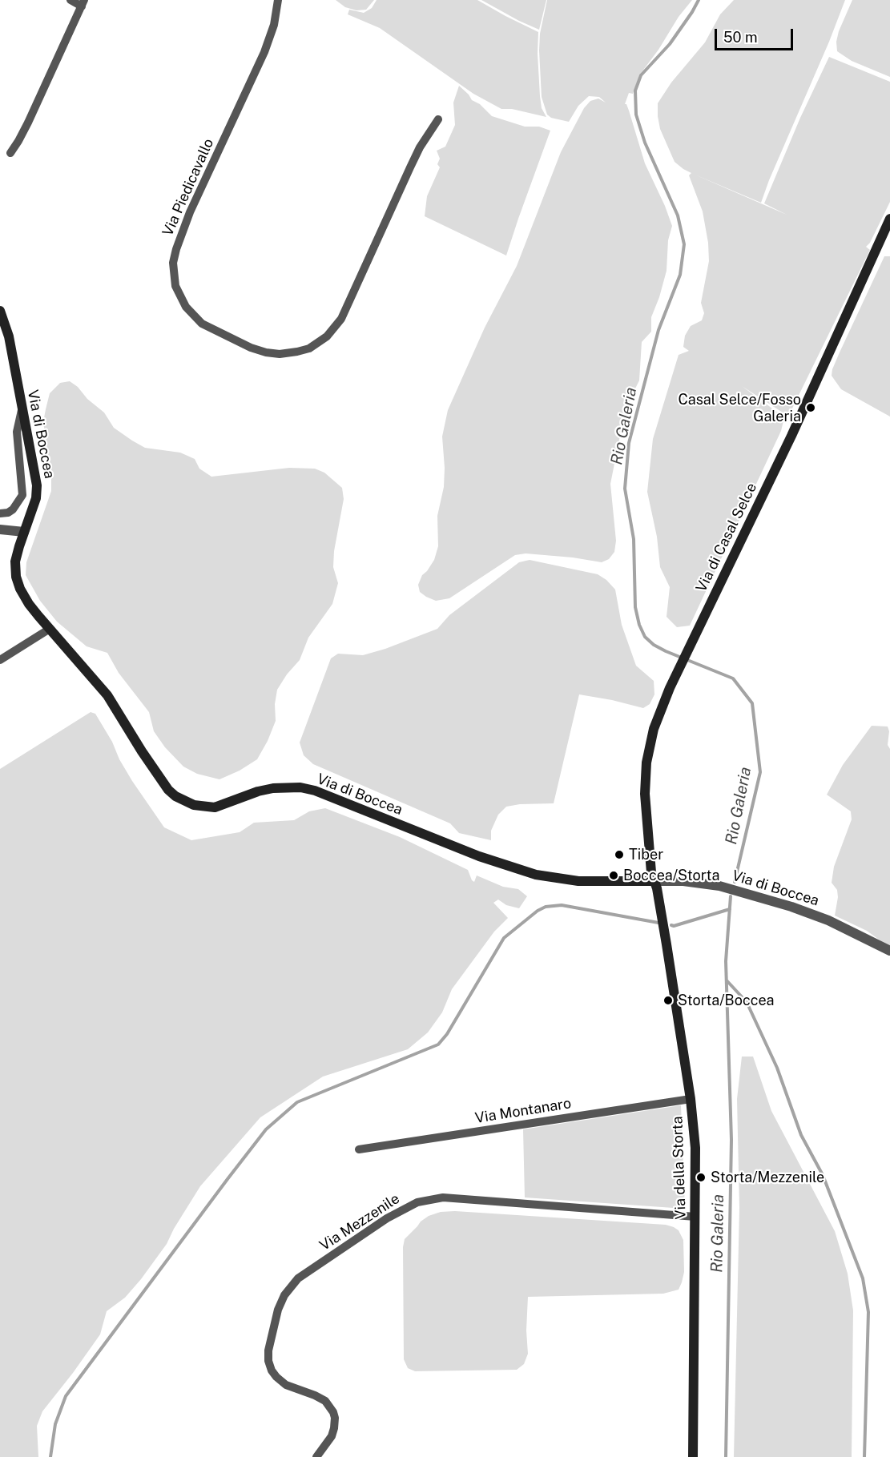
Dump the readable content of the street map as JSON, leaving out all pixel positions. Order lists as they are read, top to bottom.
{
  "streets": {
    "main road": ["Via di Boccea", "Via di Casal Selce", "Via della Storta"],
    "street": ["Via Piedicavallo", "Via Montanaro", "Via Mezzenile"]
  },
  "crossings": [
    ["Via di Boccea", "Via di Casal Selce"],
    ["Via di Boccea", "Via della Storta"],
    ["Via di Casal Selce", "Via della Storta"],
    ["Via Montanaro", "Via della Storta"],
    ["Via della Storta", "Via Mezzenile"]
  ],
  "water": ["Rio Galeria"],
  "places": [
    "Casal Selce/Fosso Galeria",
    "Tiber",
    "Boccea/Storta",
    "Storta/Boccea",
    "Storta/Mezzenile"
  ],
  "scale_bar": "50 m"
}
